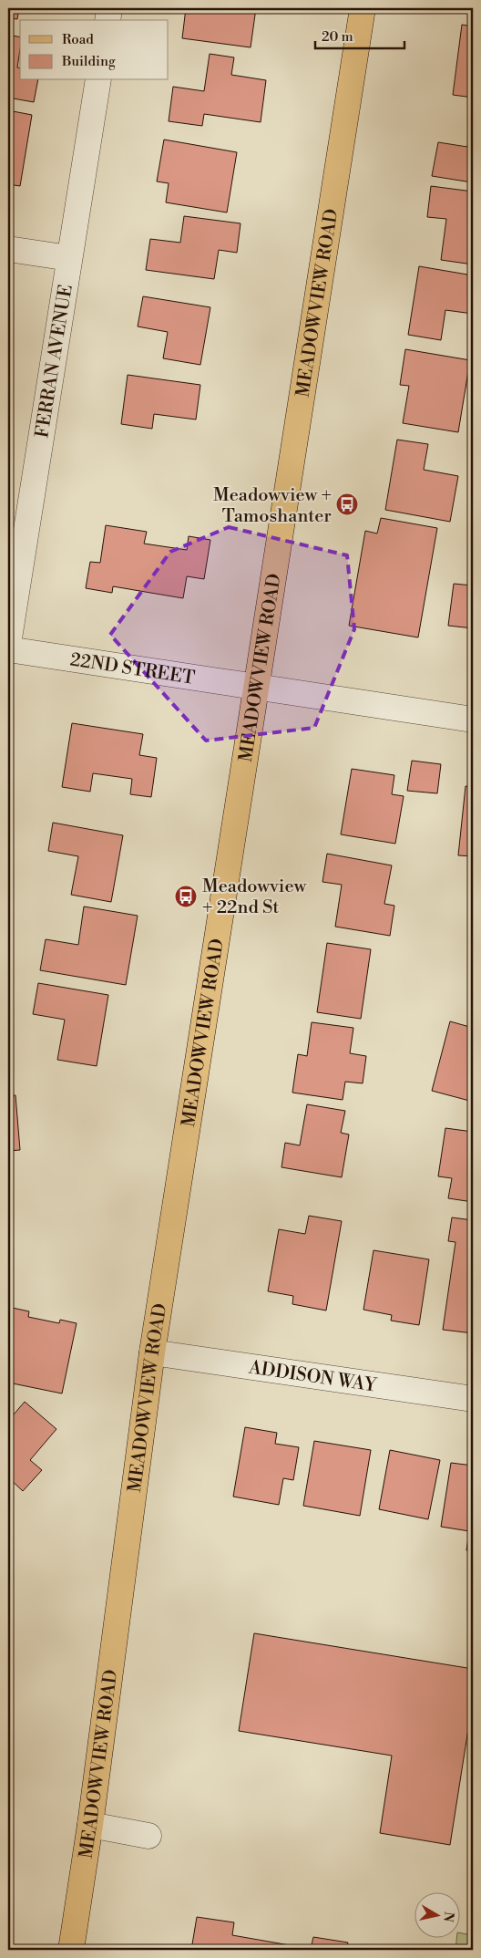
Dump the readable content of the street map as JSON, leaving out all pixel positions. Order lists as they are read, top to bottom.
{
  "streets": {
    "main road": ["MEADOWVIEW ROAD"],
    "street": ["FERRAN AVENUE", "22ND STREET", "ADDISON WAY"]
  },
  "crossings": [
    ["MEADOWVIEW ROAD", "22ND STREET"],
    ["MEADOWVIEW ROAD", "ADDISON WAY"]
  ],
  "places": {
    "bus stop": ["Meadowview + Tamoshanter", "Meadowview + 22nd St"]
  },
  "legend": ["Road", "Building"],
  "scale_bar": "20 m",
  "north": "right"
}
